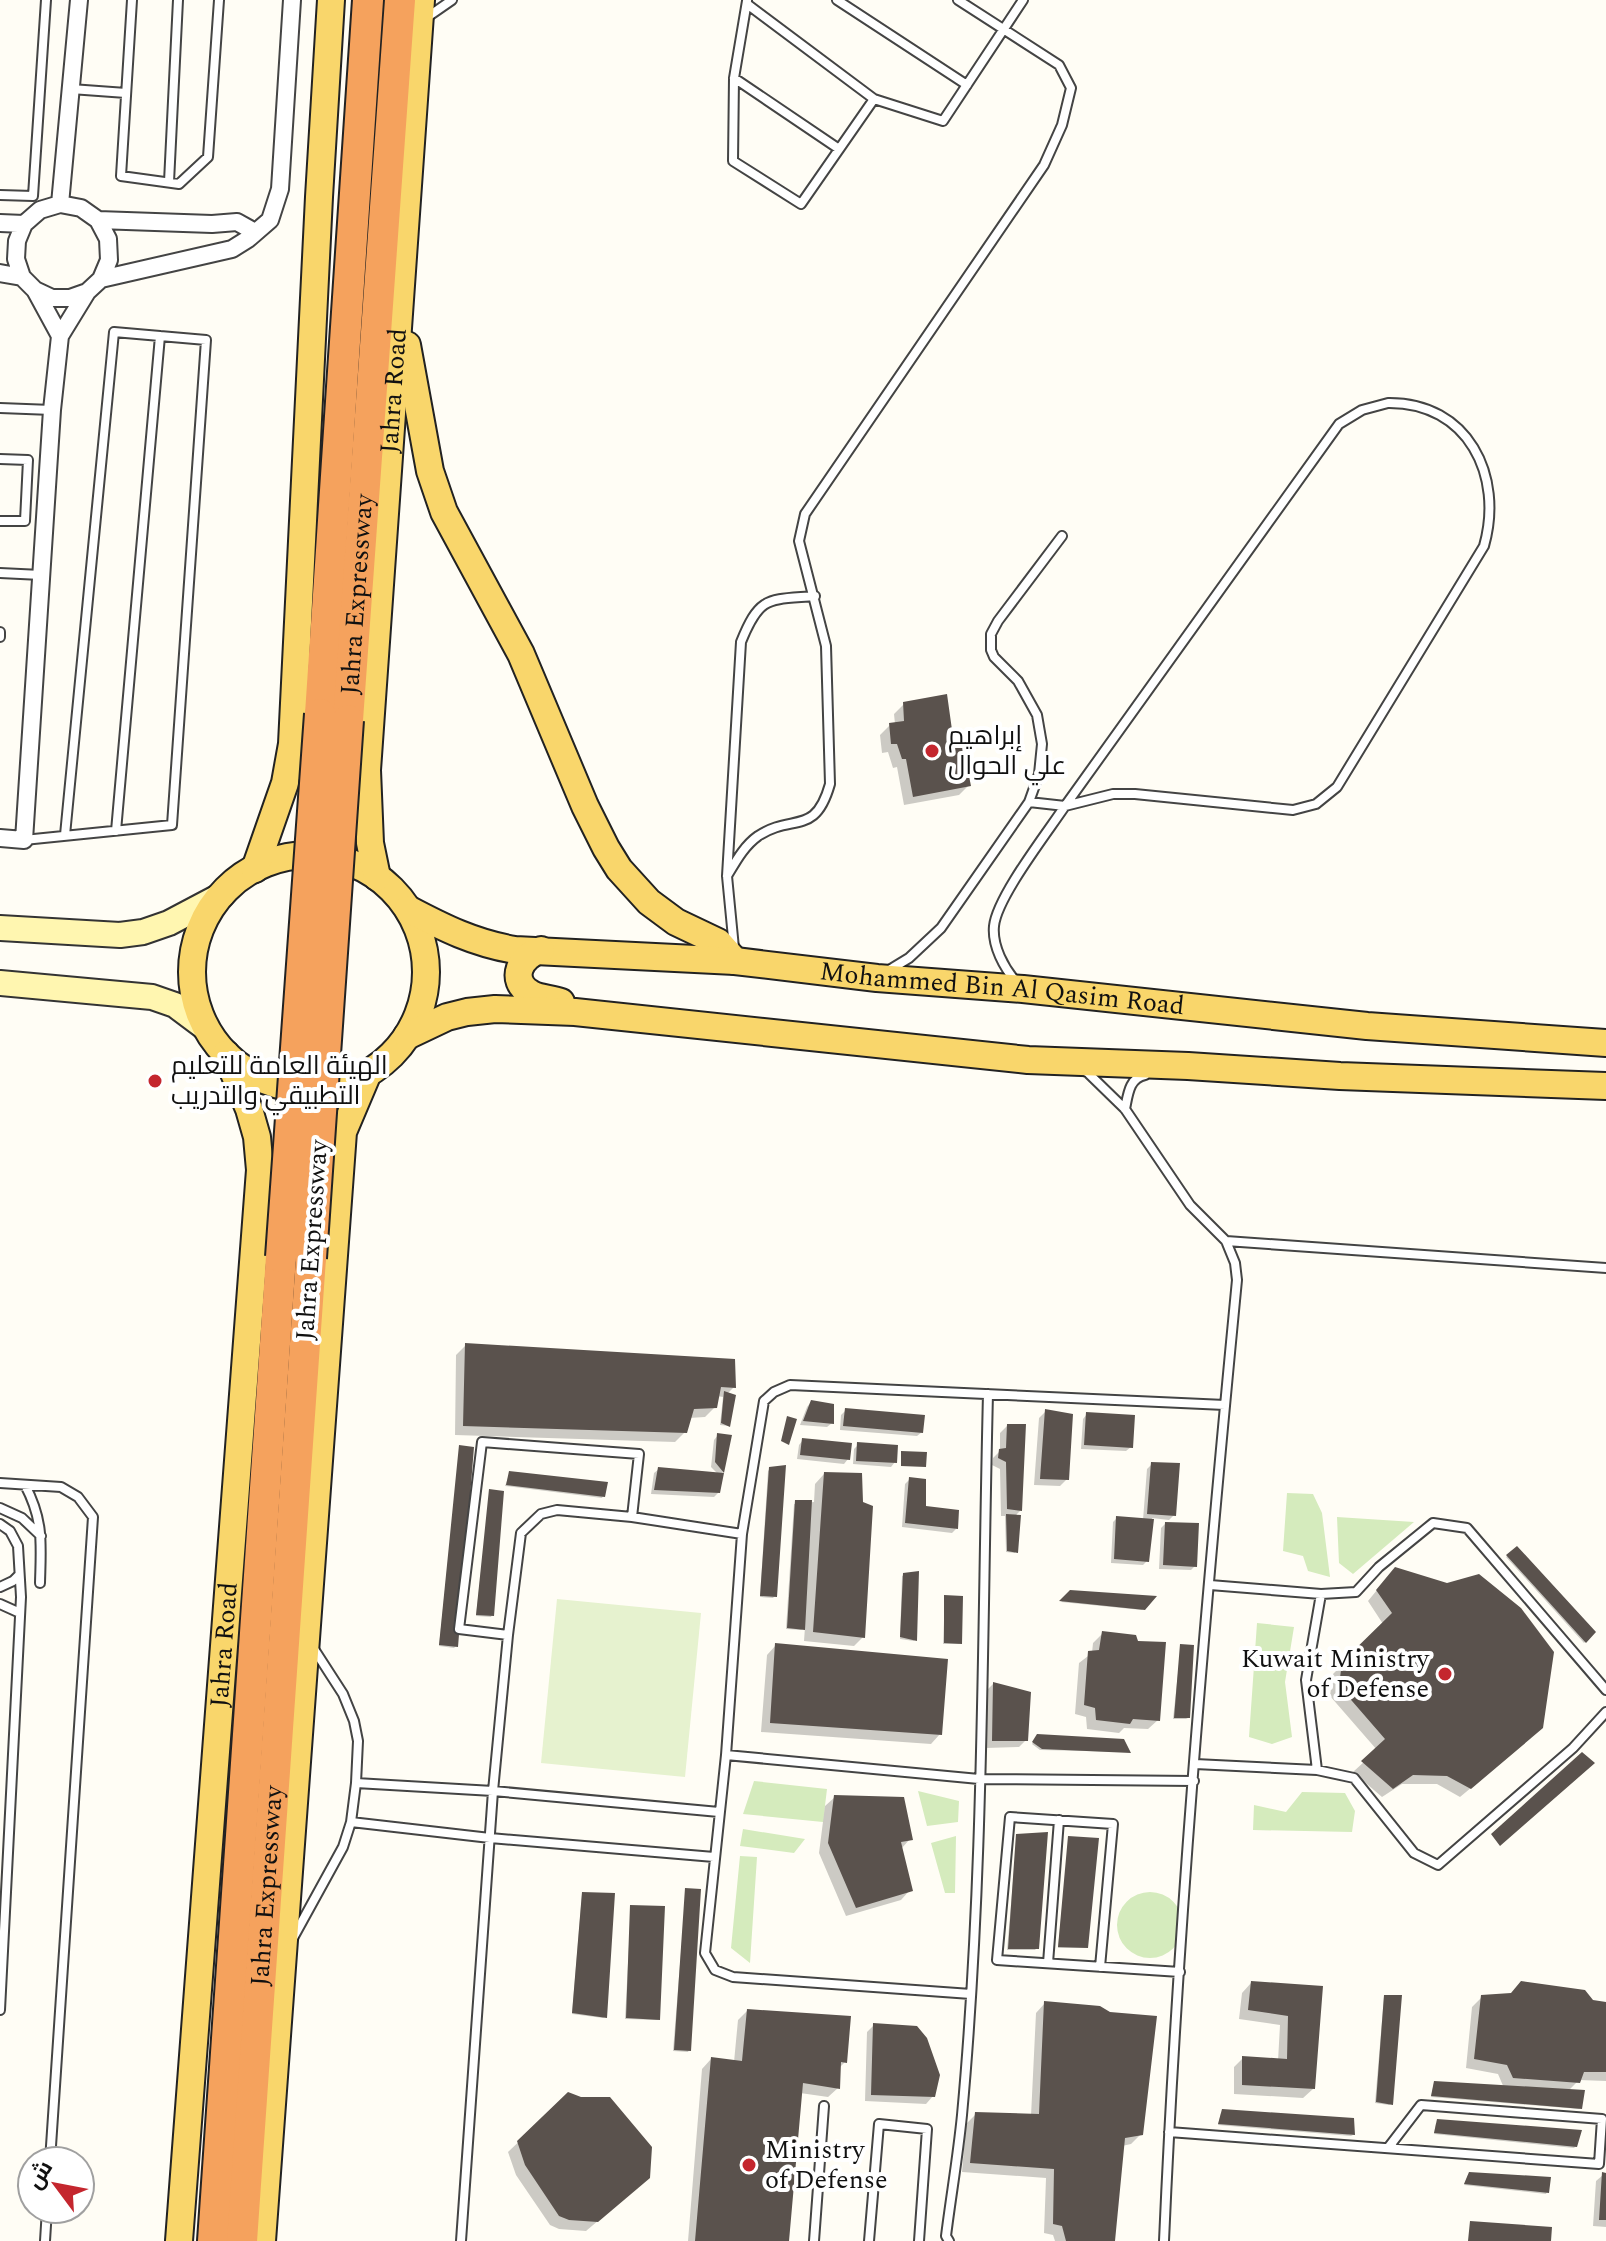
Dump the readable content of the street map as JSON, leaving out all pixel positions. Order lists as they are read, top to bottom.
{
  "streets": {
    "highway": ["Jahra Expressway"],
    "main road": ["Jahra Road", "Mohammed Bin Al Qasim Road"]
  },
  "crossings": [
    ["Jahra Road", "Mohammed Bin Al Qasim Road"]
  ],
  "places": [
    "إبراهيم علي الحوال",
    "الهيئة العامة للتعليم التطبيقي والتدريب",
    "Kuwait Ministry of Defense",
    "Ministry of Defense"
  ],
  "north": "top left"
}
